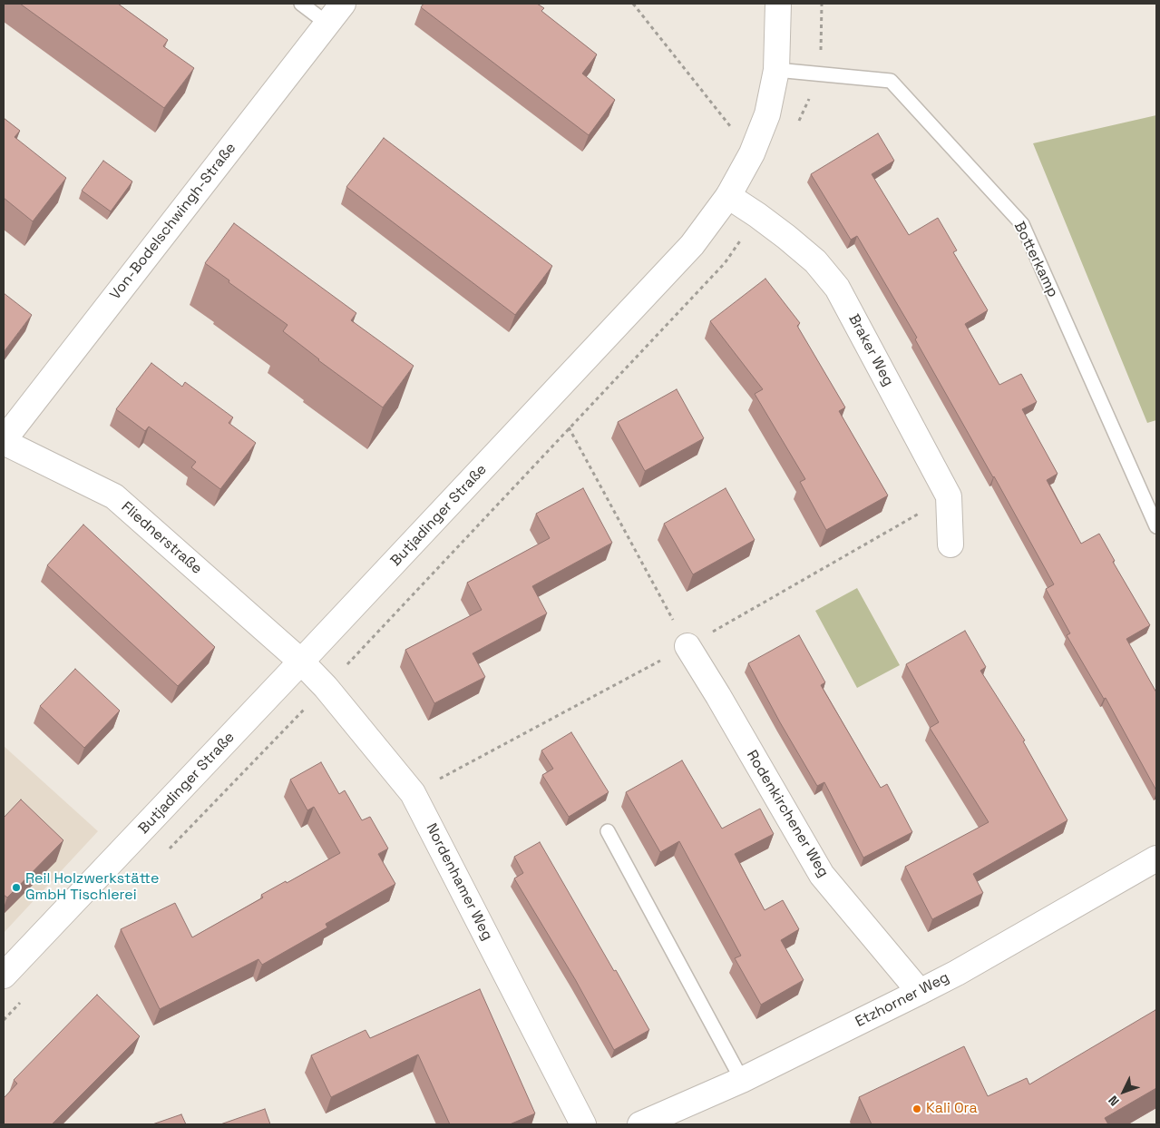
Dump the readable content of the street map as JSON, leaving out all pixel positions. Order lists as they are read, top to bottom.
{
  "streets": {
    "street": [
      "Von-Bodelschwingh-Straße",
      "Braker Weg",
      "Butjadinger Straße",
      "Fliednerstraße",
      "Rodenkirchener Weg",
      "Nordenhamer Weg",
      "Etzhorner Weg"
    ],
    "lane": ["Botterkamp"]
  },
  "crossings": [
    ["Von-Bodelschwingh-Straße", "Fliednerstraße"],
    ["Botterkamp", "Butjadinger Straße"],
    ["Braker Weg", "Butjadinger Straße"],
    ["Butjadinger Straße", "Fliednerstraße"],
    ["Butjadinger Straße", "Nordenhamer Weg"],
    ["Fliednerstraße", "Nordenhamer Weg"],
    ["Rodenkirchener Weg", "Etzhorner Weg"]
  ],
  "places": ["Reil Holzwerkstätte GmbH Tischlerei", "Kali Ora"],
  "north": "bottom left"
}
